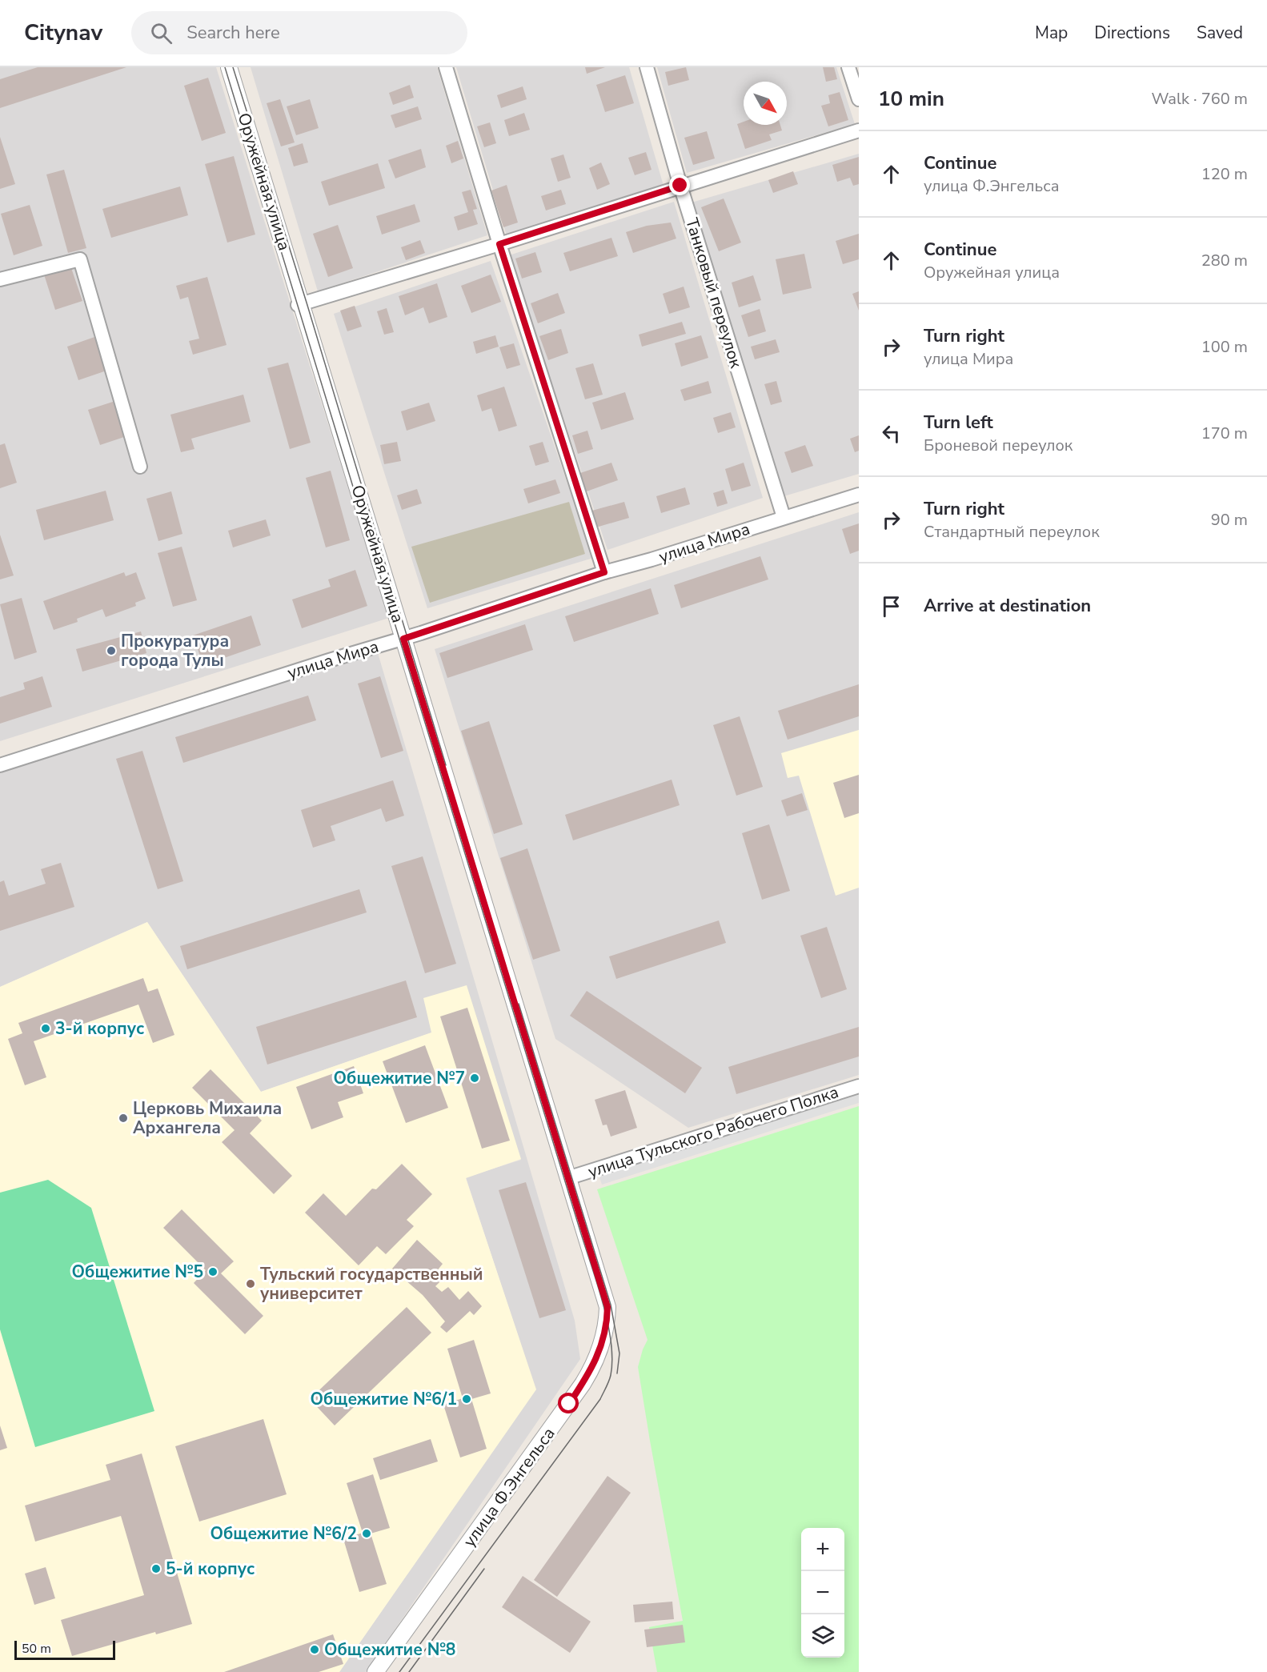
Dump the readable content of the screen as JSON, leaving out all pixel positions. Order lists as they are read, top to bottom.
{
  "streets": {
    "street": [
      "Оружейная улица",
      "Танковый переулок",
      "улица Мира",
      "улица Тульского Рабочего Полка",
      "улица Ф.Энгельса"
    ]
  },
  "crossings": [
    ["Оружейная улица", "улица Мира"],
    ["Оружейная улица", "улица Тульского Рабочего Полка"],
    ["Оружейная улица", "улица Ф.Энгельса"],
    ["Танковый переулок", "улица Мира"],
    ["улица Тульского Рабочего Полка", "улица Ф.Энгельса"]
  ],
  "places": [
    "Прокуратура города Тулы",
    "3-й корпус",
    "Общежитие №7",
    "Церковь Михаила Архангела",
    "Общежитие №5",
    "Тульский государственный университет",
    "Общежитие №6/1",
    "Общежитие №6/2",
    "5-й корпус",
    "Общежитие №8"
  ],
  "scale_bar": "50 m",
  "north": "bottom right",
  "page": {
    "header": "Citynav",
    "search": "Search here",
    "nav": ["Map", "Directions", "Saved"],
    "heading": ["10 min", "Walk · 760 m"],
    "list": [
      ["Continue", "улица Ф.Энгельса", "120 m"],
      ["Continue", "Оружейная улица", "280 m"],
      ["Turn right", "улица Мира", "100 m"],
      ["Turn left", "Броневой переулок", "170 m"],
      ["Turn right", "Стандартный переулок", "90 m"],
      "Arrive at destination"
    ],
    "map_buttons": ["+", "−"],
    "scale": "50 m"
  }
}
